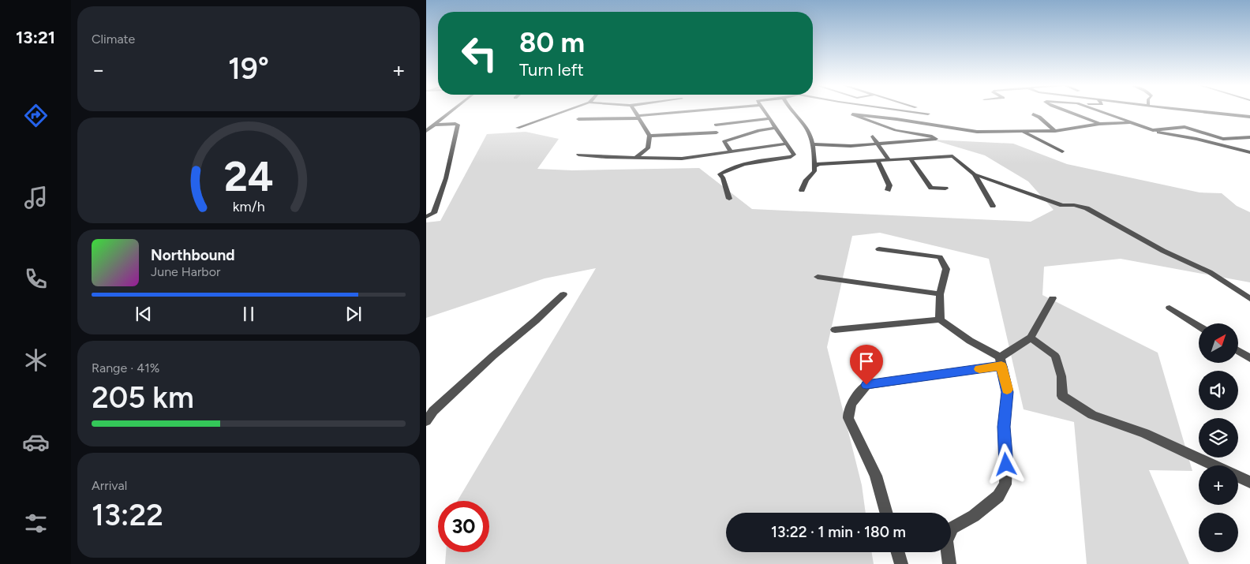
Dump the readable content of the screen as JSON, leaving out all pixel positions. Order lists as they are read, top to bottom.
{
  "north": "top right",
  "page": {
    "tabs": "13:21",
    "tile": [
      "Climate",
      ["Range · 41%", "205 km"],
      ["Arrival", "13:22"]
    ],
    "turn": ["80 m", "Turn left"],
    "heat": ["−", "19°", "+"],
    "song": ["Northbound", "June Harbor"],
    "map_buttons": ["+", "−"],
    "limit": "30",
    "trip": "13:22 · 1 min · 180 m",
    "gauge": ["24", "km/h"]
  }
}
